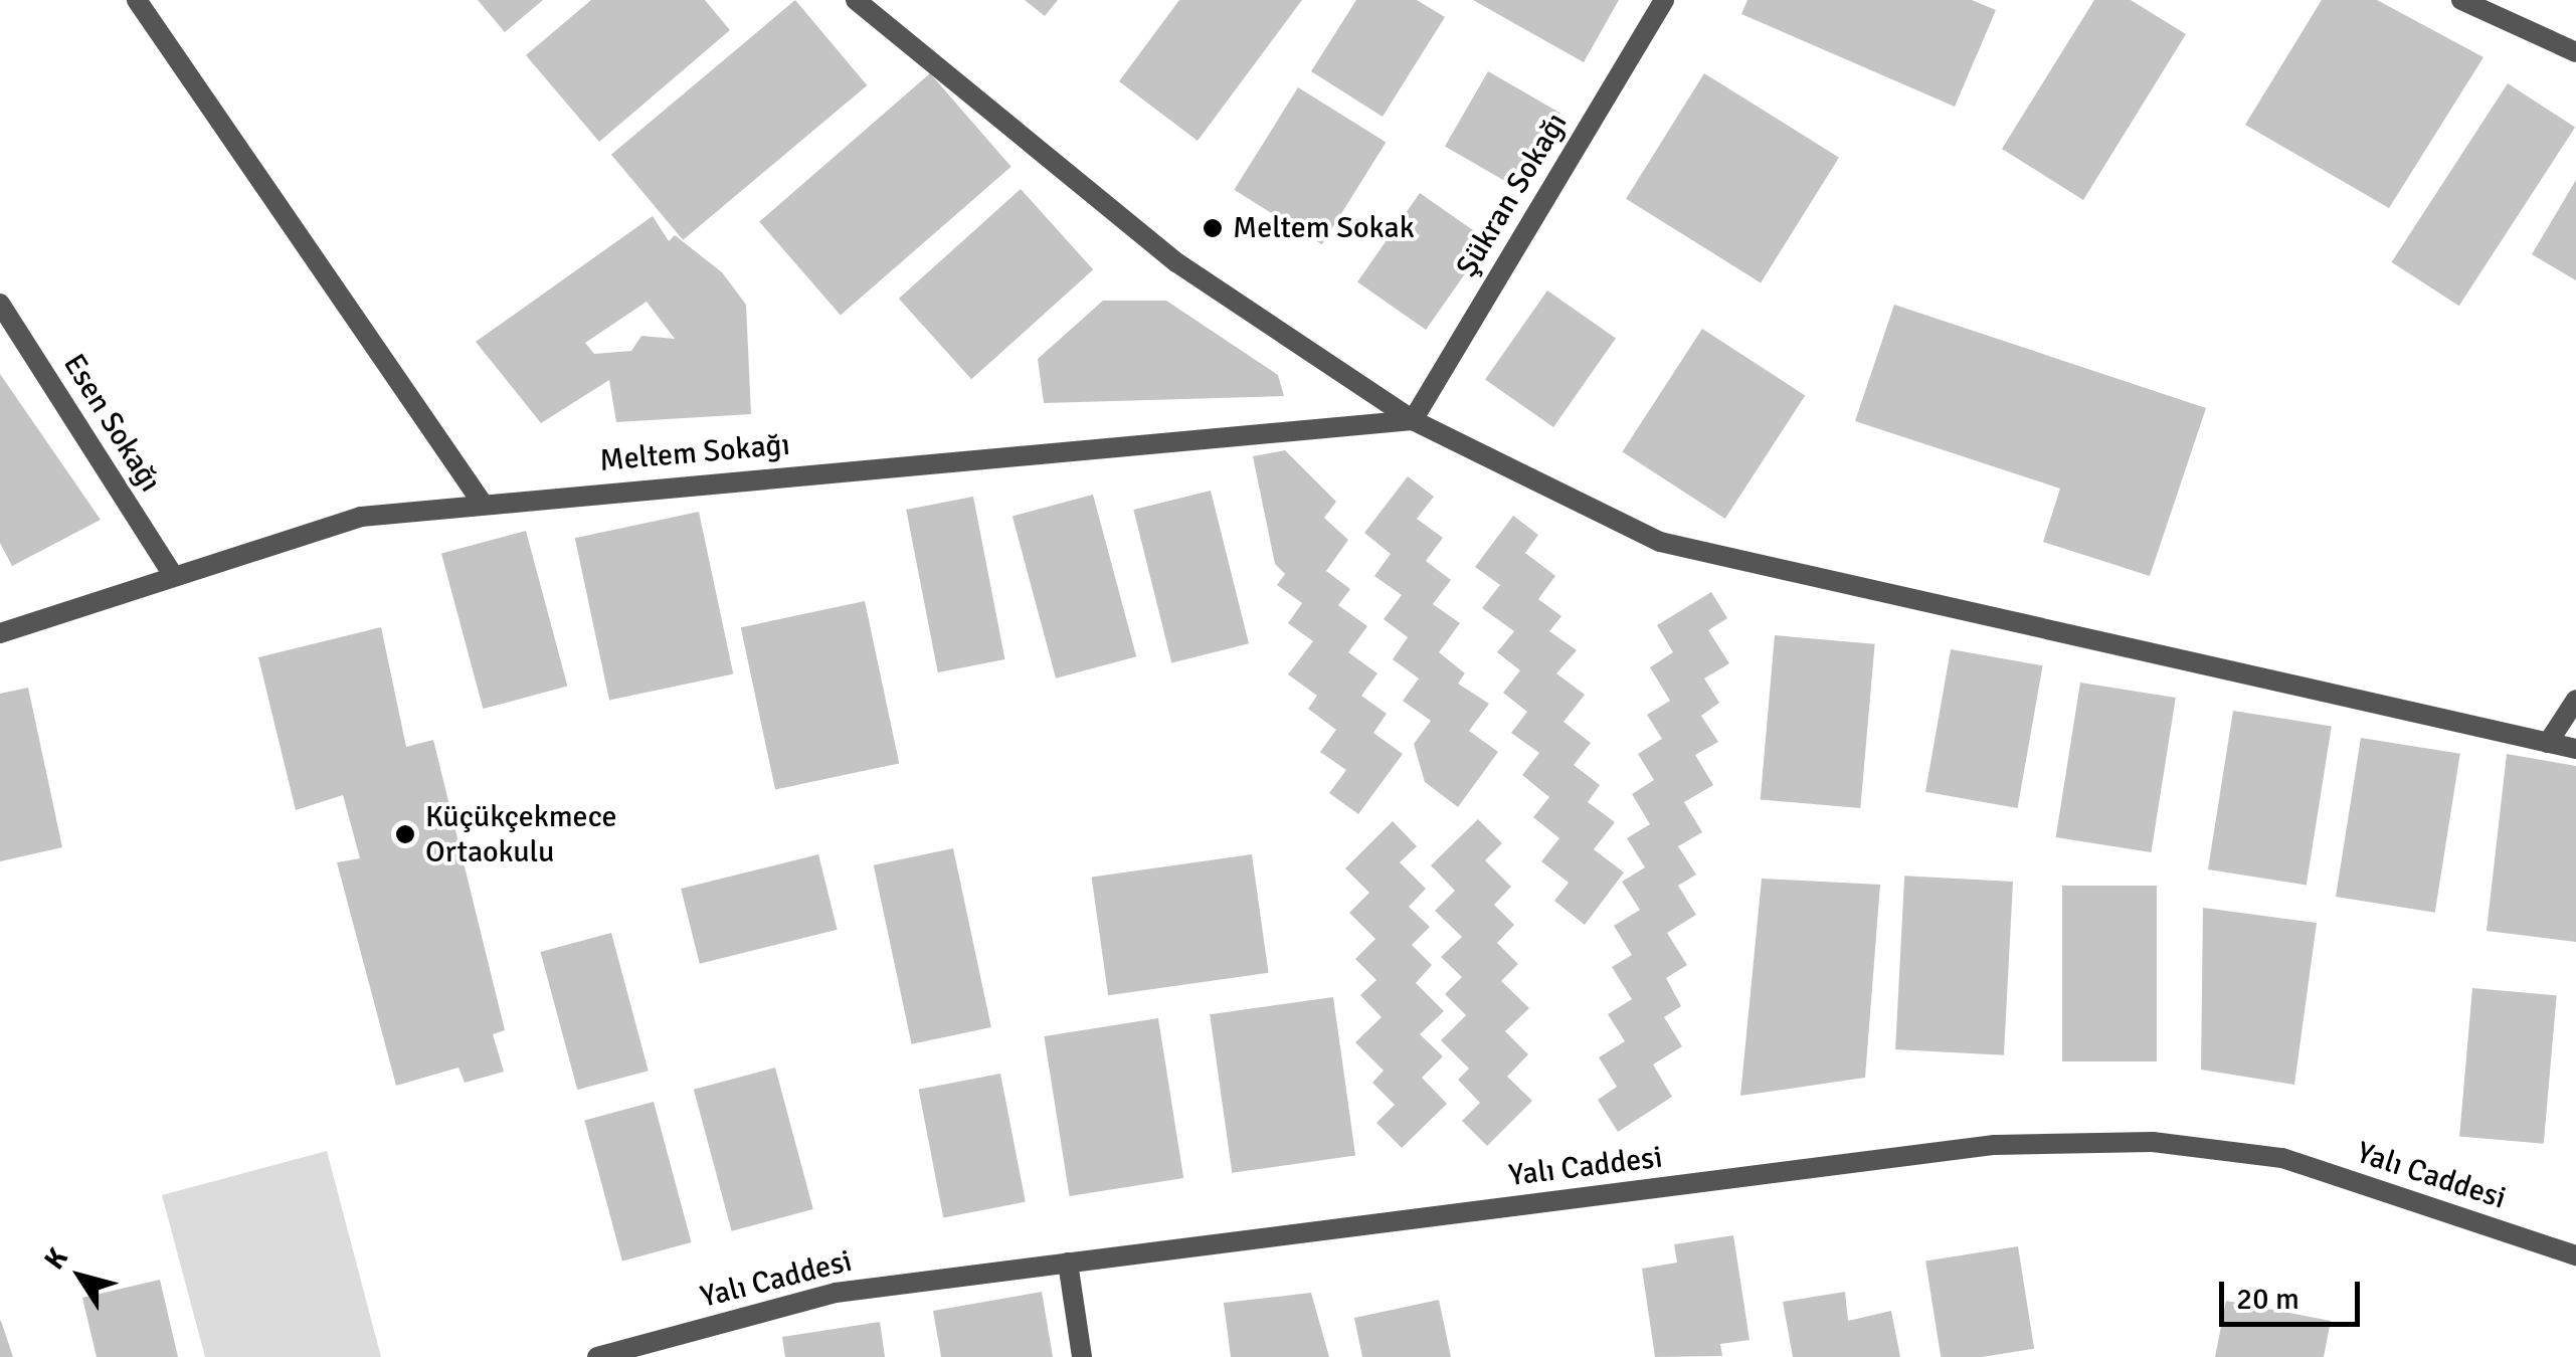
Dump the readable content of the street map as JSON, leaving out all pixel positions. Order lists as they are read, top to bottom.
{
  "streets": {
    "street": [
      "Şükran Sokağı",
      "Esen Sokağı",
      "Meltem Sokağı",
      "Yalı Caddesi"
    ]
  },
  "crossings": [
    ["Şükran Sokağı", "Meltem Sokağı"],
    ["Esen Sokağı", "Meltem Sokağı"]
  ],
  "places": ["Meltem Sokak", "Küçükçekmece Ortaokulu"],
  "scale_bar": "20 m",
  "north": "top left"
}
